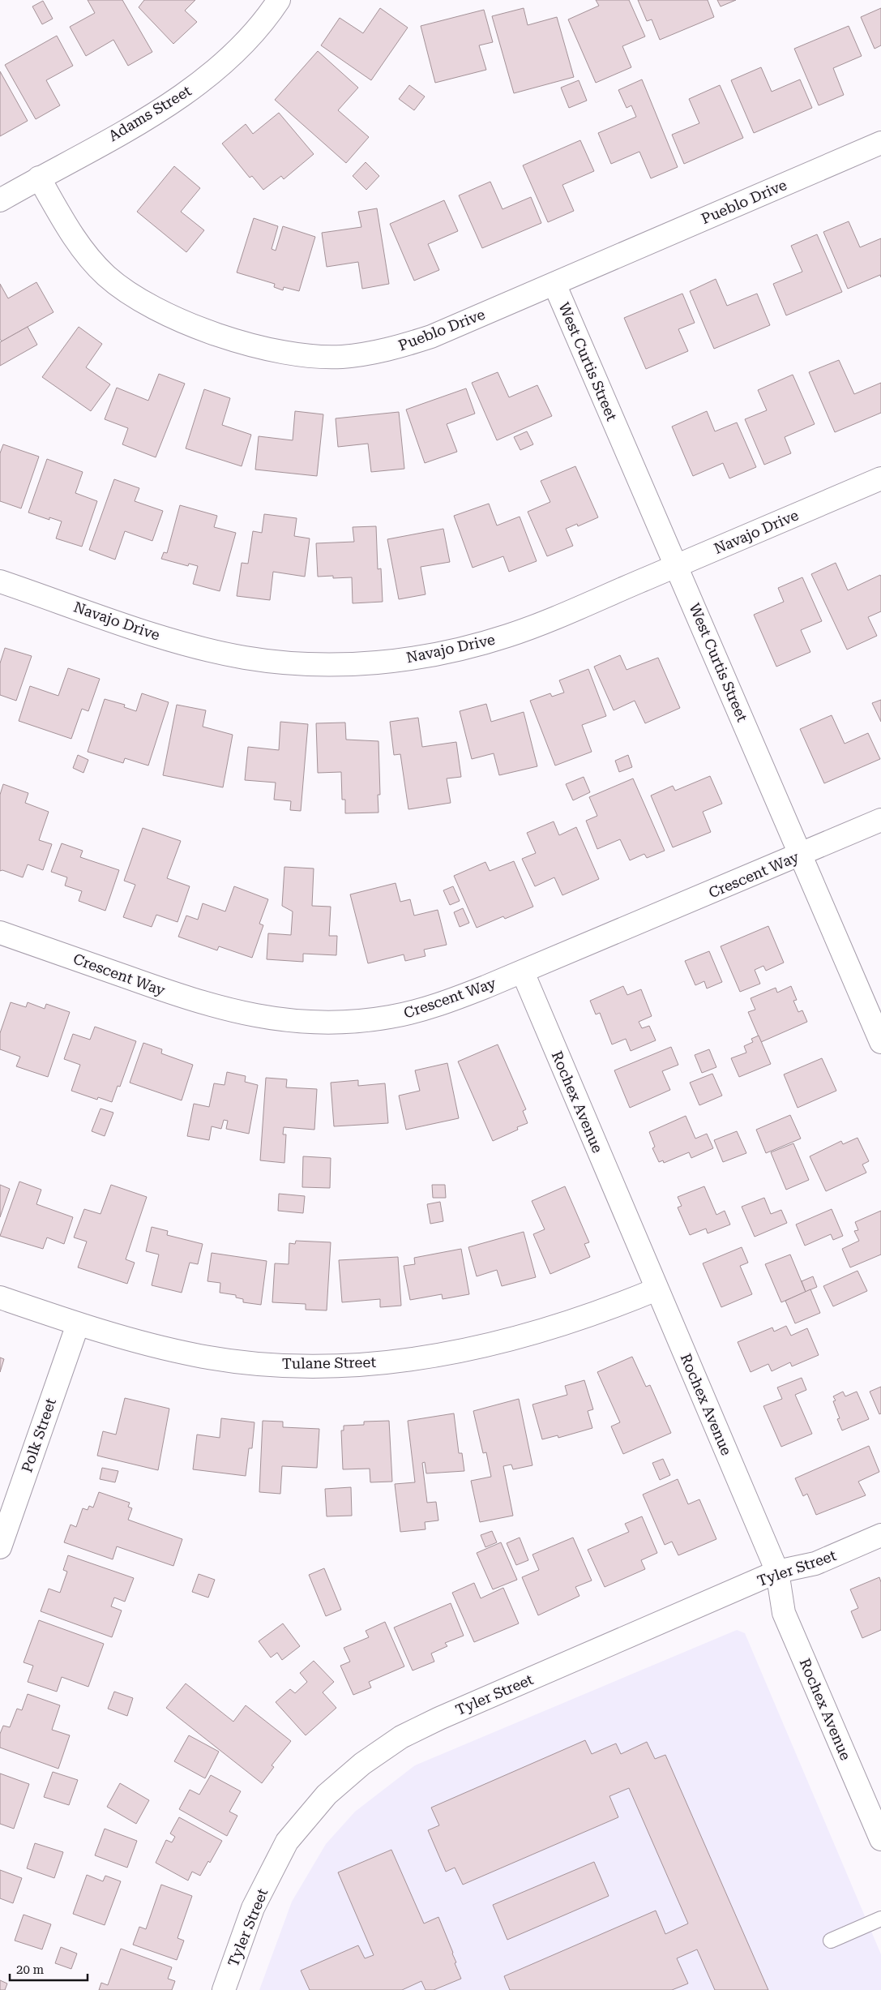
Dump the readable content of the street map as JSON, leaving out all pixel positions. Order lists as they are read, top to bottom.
{
  "streets": {
    "street": [
      "Adams Street",
      "Pueblo Drive",
      "West Curtis Street",
      "Navajo Drive",
      "Crescent Way",
      "Rochex Avenue",
      "Tulane Street",
      "Polk Street",
      "Tyler Street"
    ]
  },
  "crossings": [
    ["Adams Street", "Pueblo Drive"],
    ["Pueblo Drive", "West Curtis Street"],
    ["West Curtis Street", "Navajo Drive"],
    ["West Curtis Street", "Crescent Way"],
    ["Crescent Way", "Rochex Avenue"],
    ["Rochex Avenue", "Tulane Street"],
    ["Rochex Avenue", "Tyler Street"],
    ["Tulane Street", "Polk Street"]
  ],
  "scale_bar": "20 m"
}
